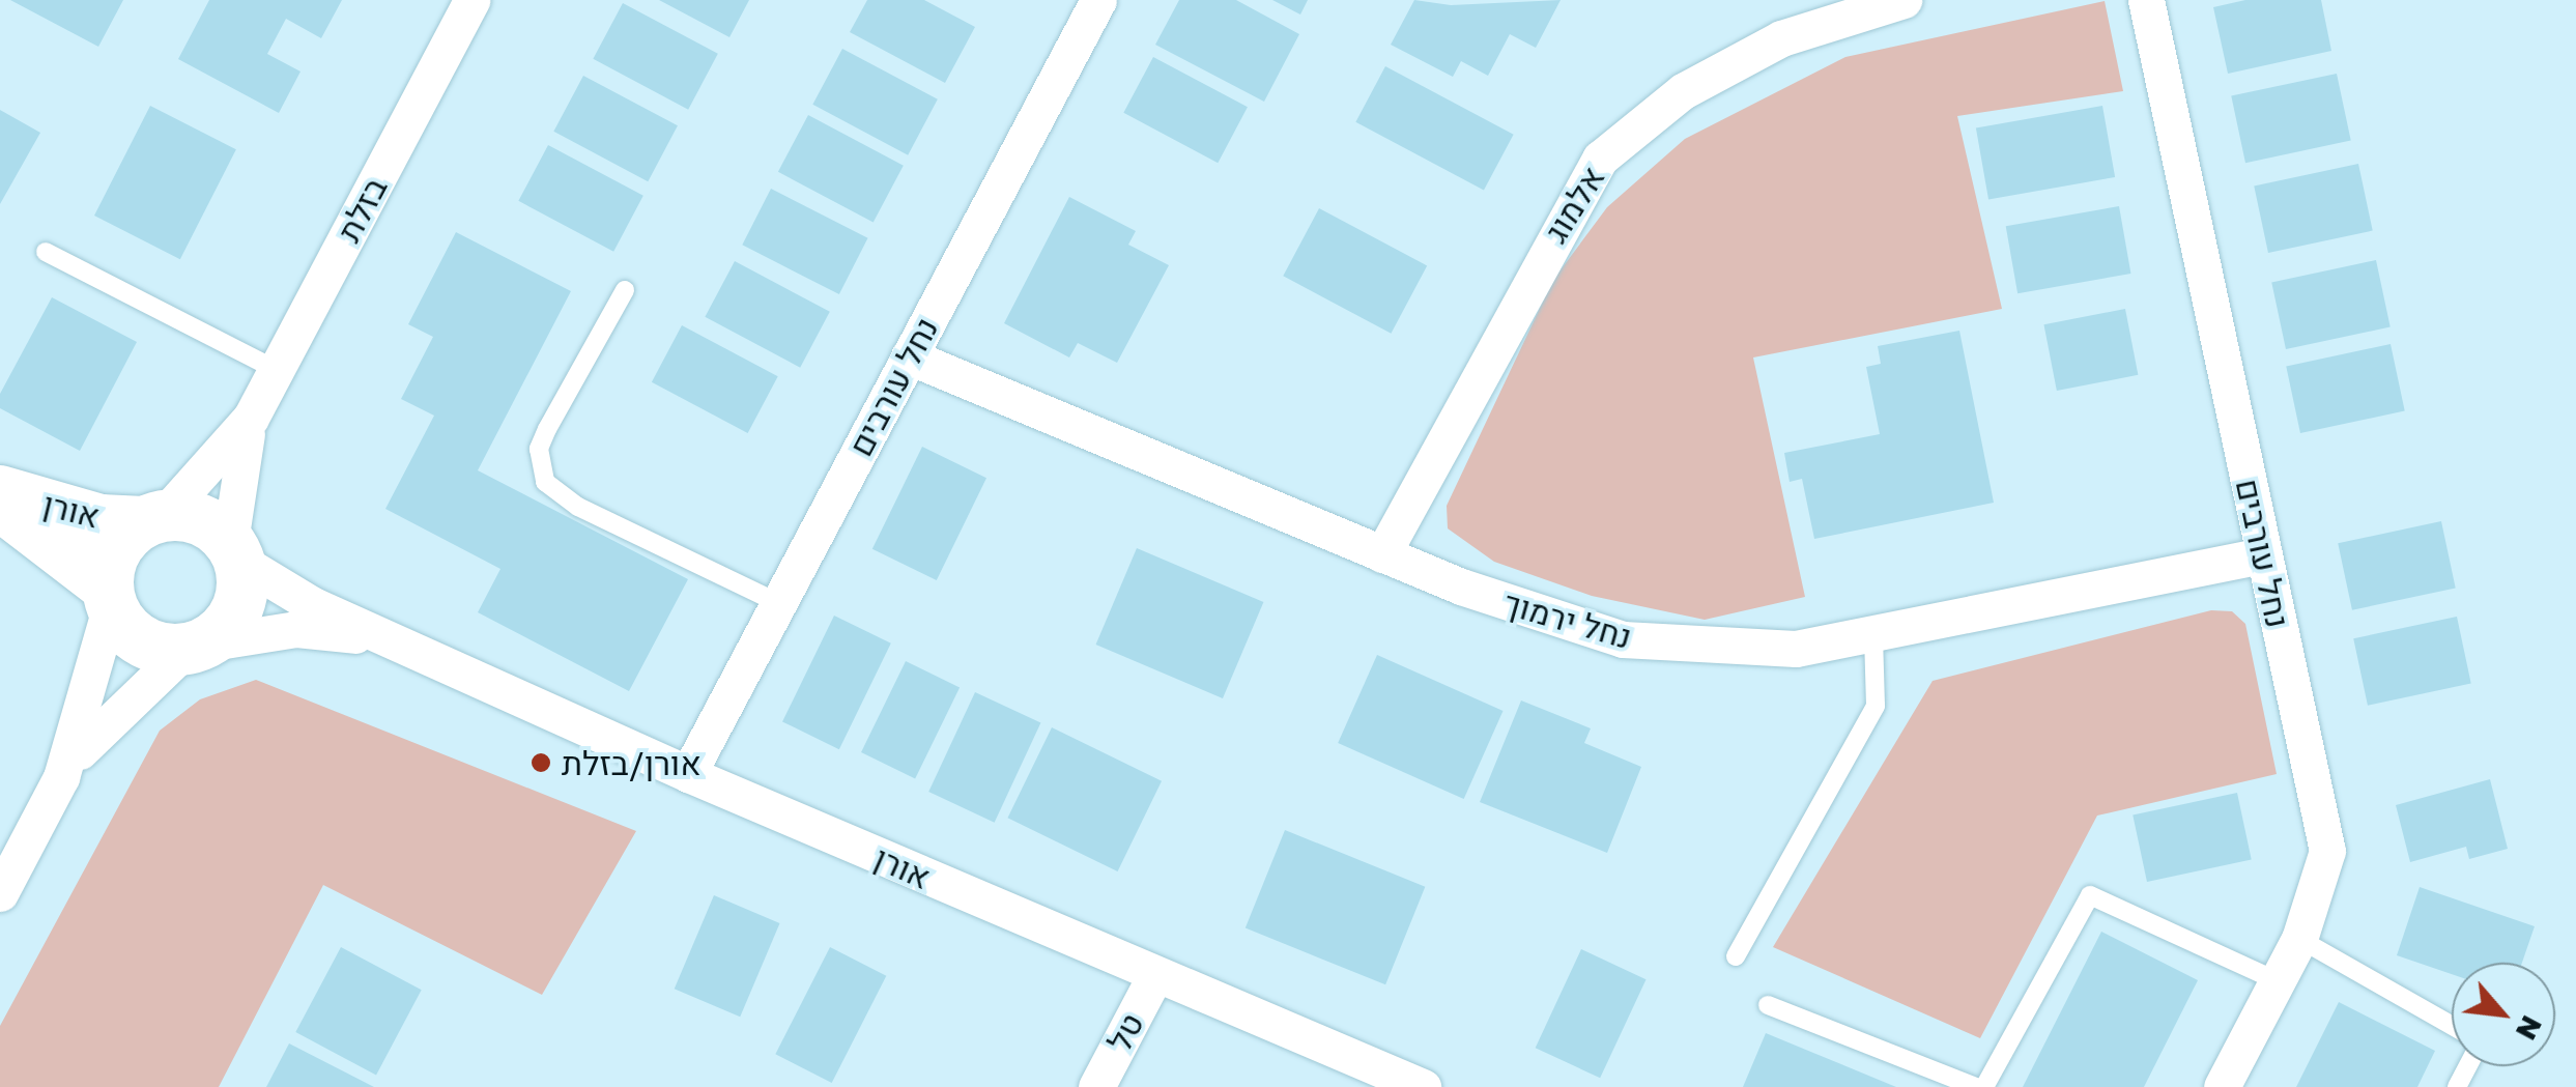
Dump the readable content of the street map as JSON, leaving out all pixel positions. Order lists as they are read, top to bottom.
{
  "streets": {
    "street": [
      "אלמוג",
      "בזלת",
      "נחל עורבים",
      "אורן",
      "נחל ירמוך",
      "טל"
    ]
  },
  "crossings": [
    ["אלמוג", "נחל ירמוך"],
    ["בזלת", "אורן"],
    ["נחל עורבים", "אורן"],
    ["נחל עורבים", "נחל ירמוך"],
    ["אורן", "טל"]
  ],
  "places": ["אורן/בזלת"],
  "north": "bottom right"
}
